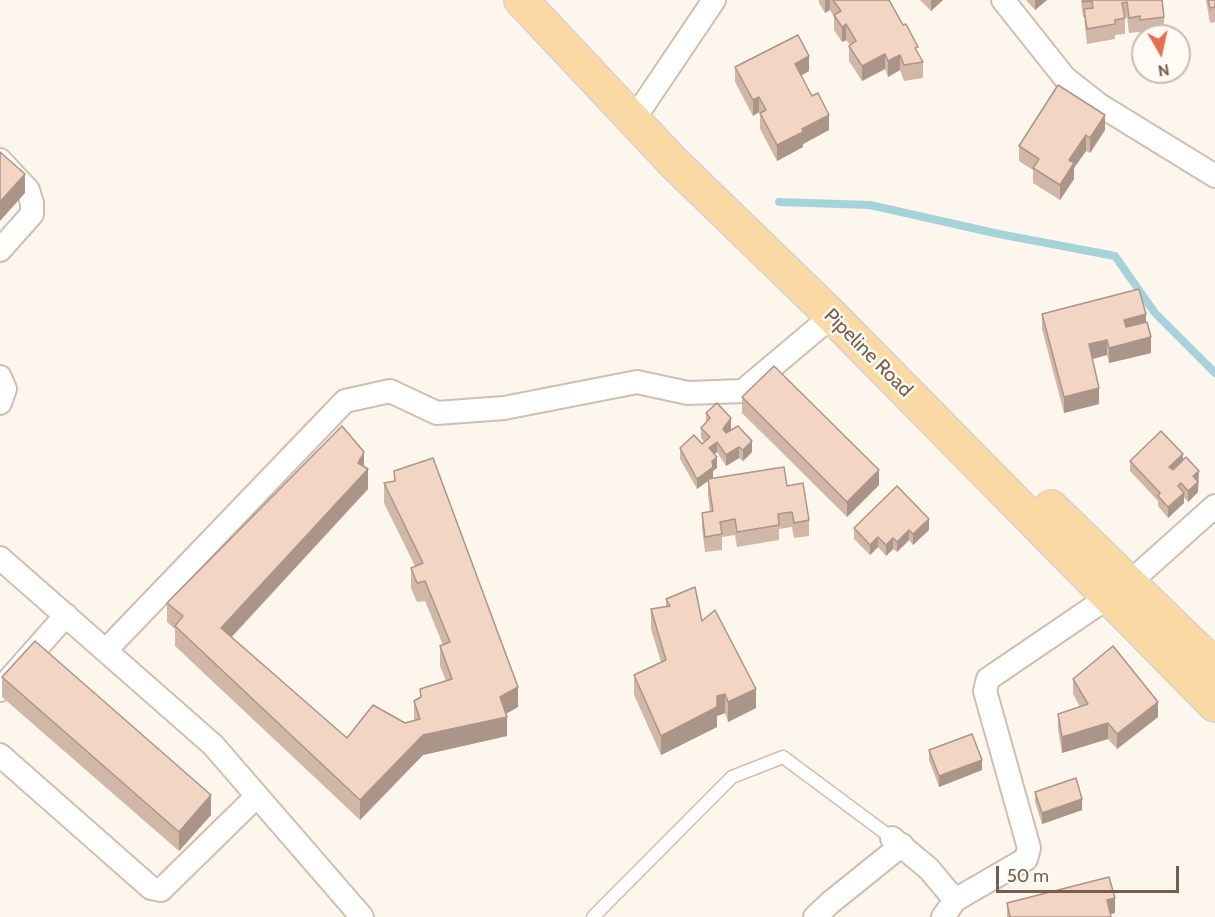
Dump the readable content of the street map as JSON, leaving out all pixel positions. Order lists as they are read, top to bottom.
{
  "streets": {
    "main road": ["Pipeline Road"]
  },
  "scale_bar": "50 m",
  "north": "bottom"
}
